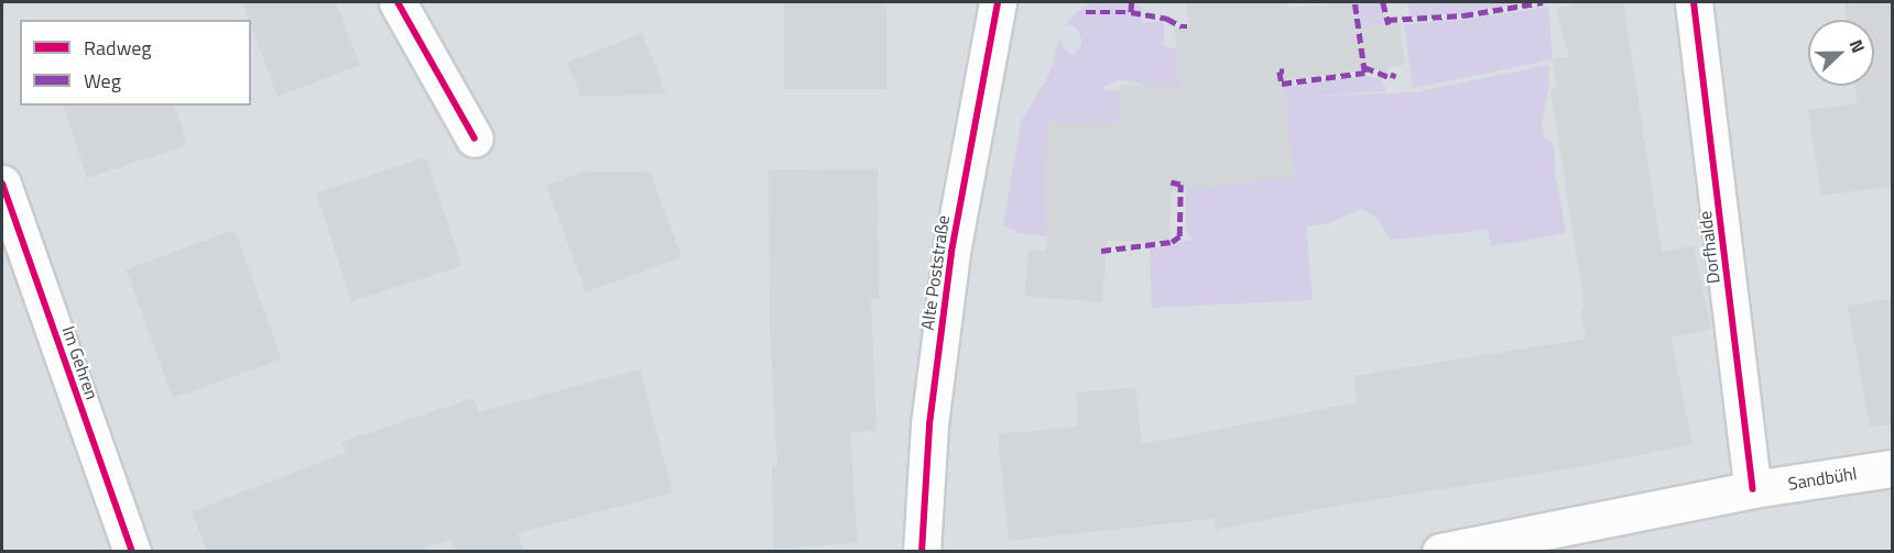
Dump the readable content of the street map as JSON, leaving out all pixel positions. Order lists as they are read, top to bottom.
{
  "streets": {
    "street": [
      "Dorfhalde",
      "Alte Poststraße",
      "Im Gehren",
      "Sandbühl"
    ]
  },
  "crossings": [
    ["Dorfhalde", "Sandbühl"]
  ],
  "legend": ["Radweg", "Weg"],
  "north": "right"
}
